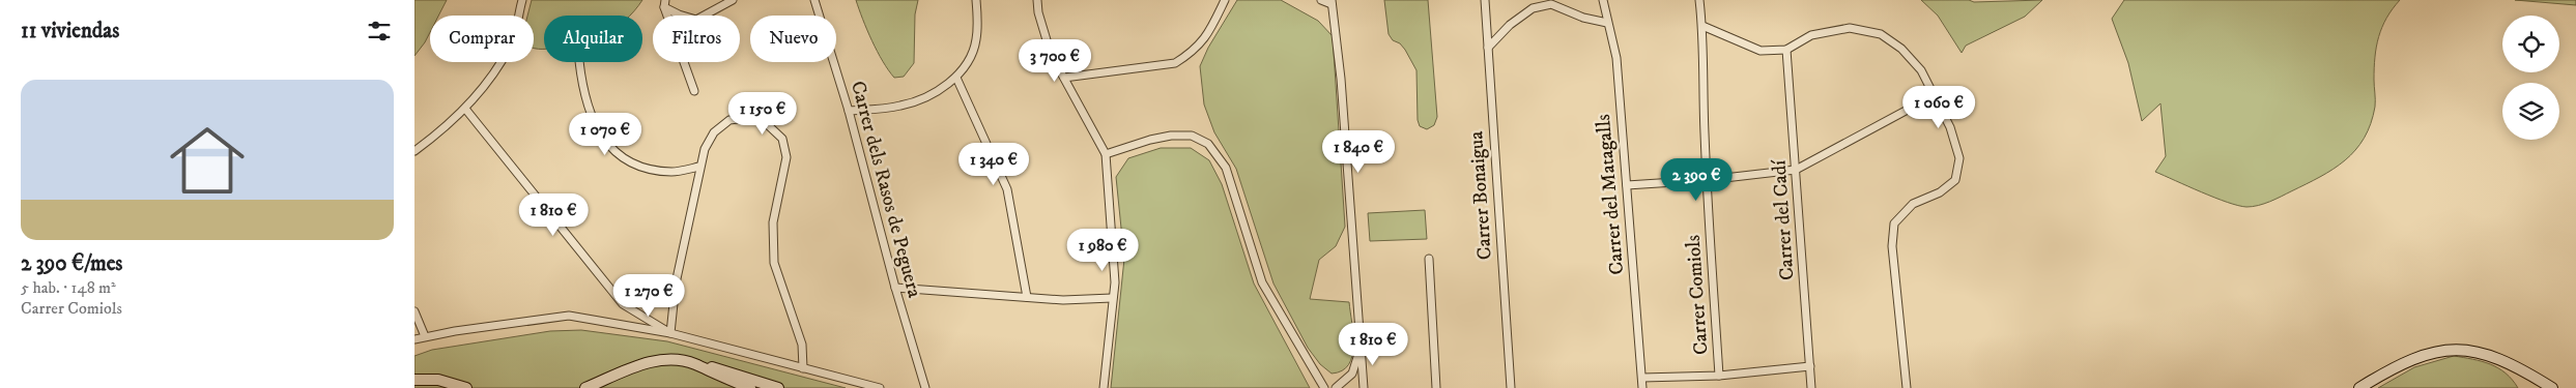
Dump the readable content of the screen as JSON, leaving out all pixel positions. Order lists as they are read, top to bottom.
{
  "streets": {
    "street": [
      "Carrer dels Rasos de Peguera",
      "Carrer del Matagalls",
      "Carrer Bonaigua",
      "Carrer del Cadí",
      "Carrer Comiols"
    ]
  },
  "page": {
    "heading": "11 viviendas",
    "chip": [
      "Comprar",
      "Alquilar",
      "Filtros",
      "Nuevo"
    ],
    "price": [
      "3 700 €",
      "1 060 €",
      "1 150 €",
      "1 070 €",
      "1 840 €",
      "1 340 €",
      "2 390 €",
      "1 810 €",
      "1 980 €",
      "1 270 €",
      "1 810 €"
    ],
    "list": [
      {
        "name": "2 390 €/mes",
        "note": "5 hab. · 148 m² · Carrer Comiols"
      }
    ]
  }
}
